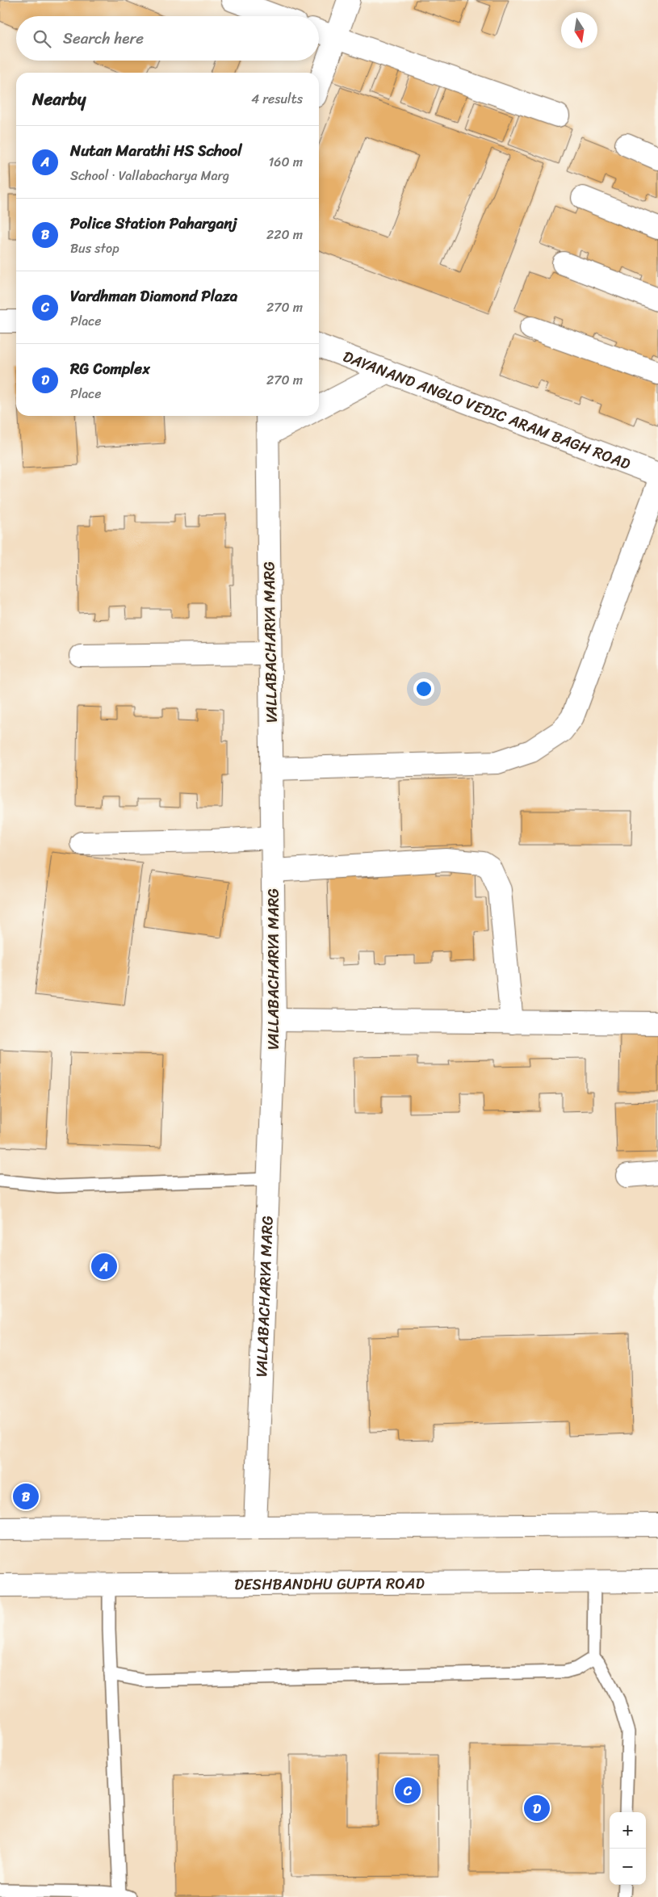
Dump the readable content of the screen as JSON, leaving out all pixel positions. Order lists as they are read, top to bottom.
{
  "streets": {
    "street": ["DAYANAND ANGLO VEDIC ARAM BAGH ROAD", "VALLABACHARYA MARG", "DESHBANDHU GUPTA ROAD"]
  },
  "north": "bottom",
  "page": {
    "search": "Search here",
    "heading": ["Nearby", "4 results"],
    "list": [
      {
        "mark": "A",
        "name": "Nutan Marathi HS School",
        "note": "School · Vallabacharya Marg",
        "value": "160 m"
      },
      {
        "mark": "B",
        "name": "Police Station Paharganj",
        "note": "Bus stop",
        "value": "220 m"
      },
      {
        "mark": "C",
        "name": "Vardhman Diamond Plaza",
        "note": "Place",
        "value": "270 m"
      },
      {
        "mark": "D",
        "name": "RG Complex",
        "note": "Place",
        "value": "270 m"
      }
    ],
    "pins": [
      "A",
      "B",
      "C",
      "D"
    ],
    "map_buttons": ["+", "−"]
  }
}
